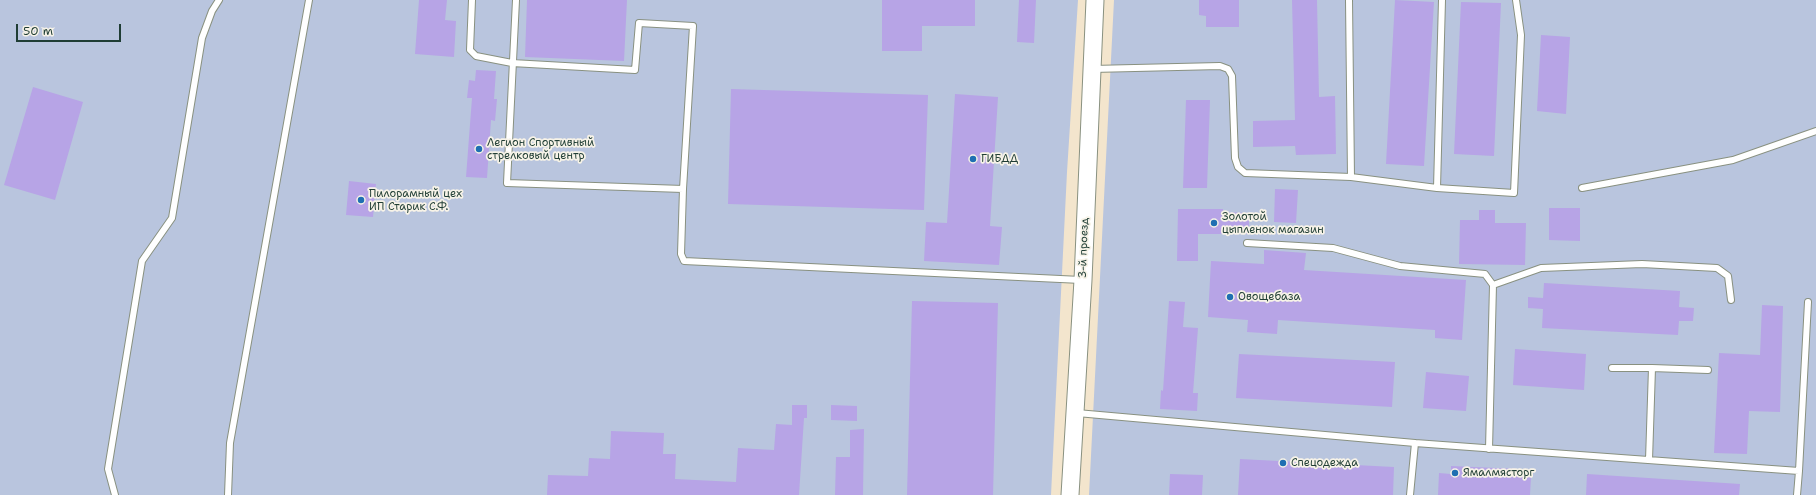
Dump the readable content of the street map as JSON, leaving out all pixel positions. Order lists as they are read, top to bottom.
{
  "streets": {
    "street": ["3-й проезд"]
  },
  "places": [
    "Легион Спортивный стрелковый центр",
    "ГИБДД",
    "Пилорамный цех ИП Старик С.Ф.",
    "Золотой цыпленок магазин",
    "Овощебаза",
    "Спецодежда",
    "Ямалмясторг"
  ],
  "scale_bar": "50 m"
}
